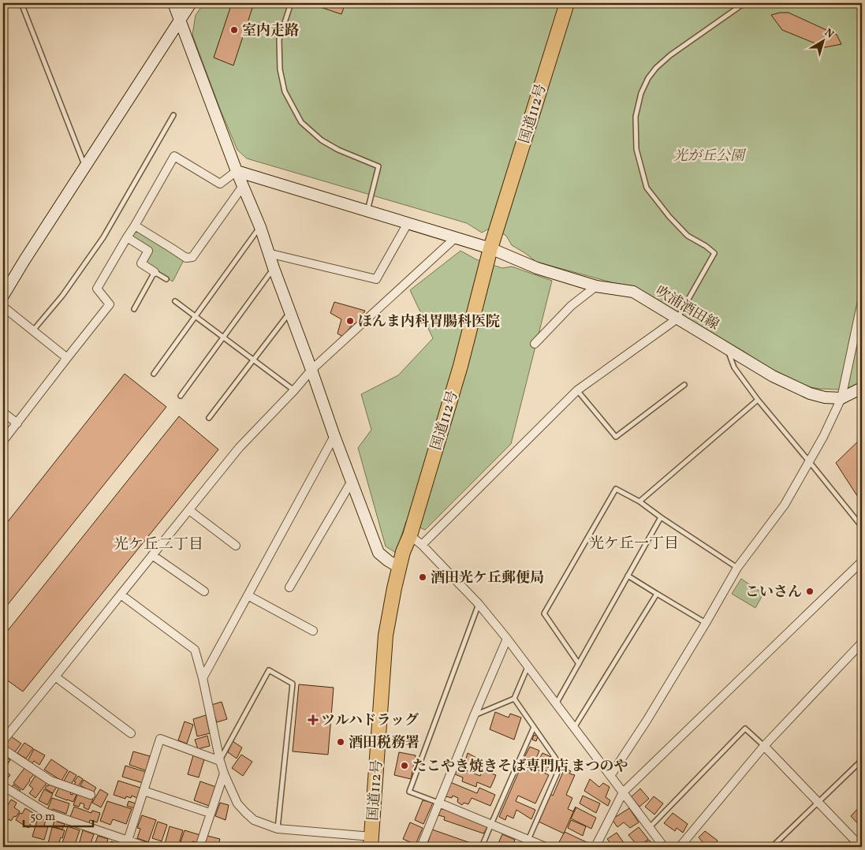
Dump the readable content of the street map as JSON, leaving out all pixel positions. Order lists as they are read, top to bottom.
{
  "streets": {
    "highway": ["国道112号"],
    "street": ["吹浦酒田線"]
  },
  "crossings": [
    ["国道112号", "吹浦酒田線"]
  ],
  "districts": ["光ケ丘一丁目", "光ケ丘二丁目"],
  "parks": ["光が丘公園"],
  "places": {
    "other": [
      "室内走路",
      "ほんま内科胃腸科医院",
      "酒田光ケ丘郵便局",
      "こいさん",
      "酒田税務署",
      "たこやき焼きそば専門店 まつのや"
    ],
    "health": ["ツルハドラッグ"]
  },
  "scale_bar": "50 m",
  "north": "top right"
}
